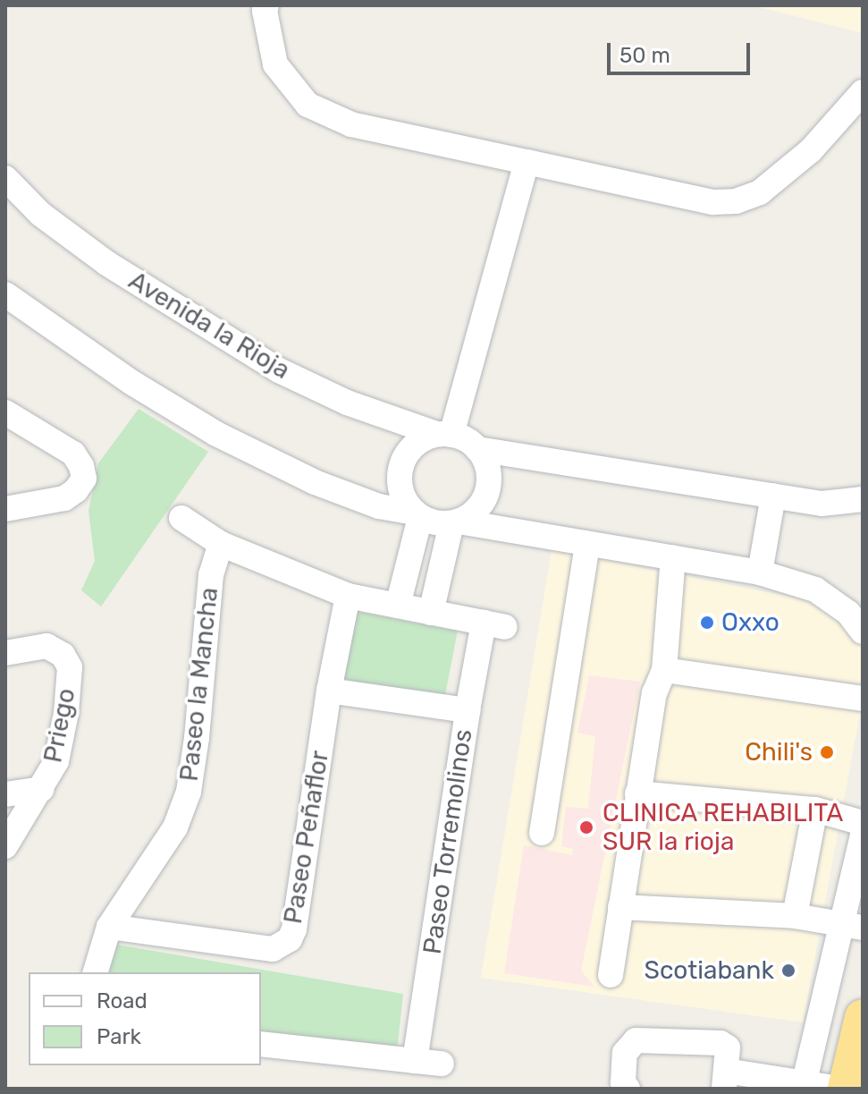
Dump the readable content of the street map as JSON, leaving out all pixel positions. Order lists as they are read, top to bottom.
{
  "streets": {
    "street": [
      "Avenida la Rioja",
      "Paseo la Mancha",
      "Priego",
      "Paseo Peñaflor",
      "Paseo Torremolinos"
    ]
  },
  "crossings": [
    ["Paseo la Mancha", "Paseo Peñaflor"]
  ],
  "places": [
    "Oxxo",
    "Chili's",
    "CLINICA REHABILITA SUR la rioja",
    "Scotiabank"
  ],
  "legend": ["Road", "Park"],
  "scale_bar": "50 m"
}
